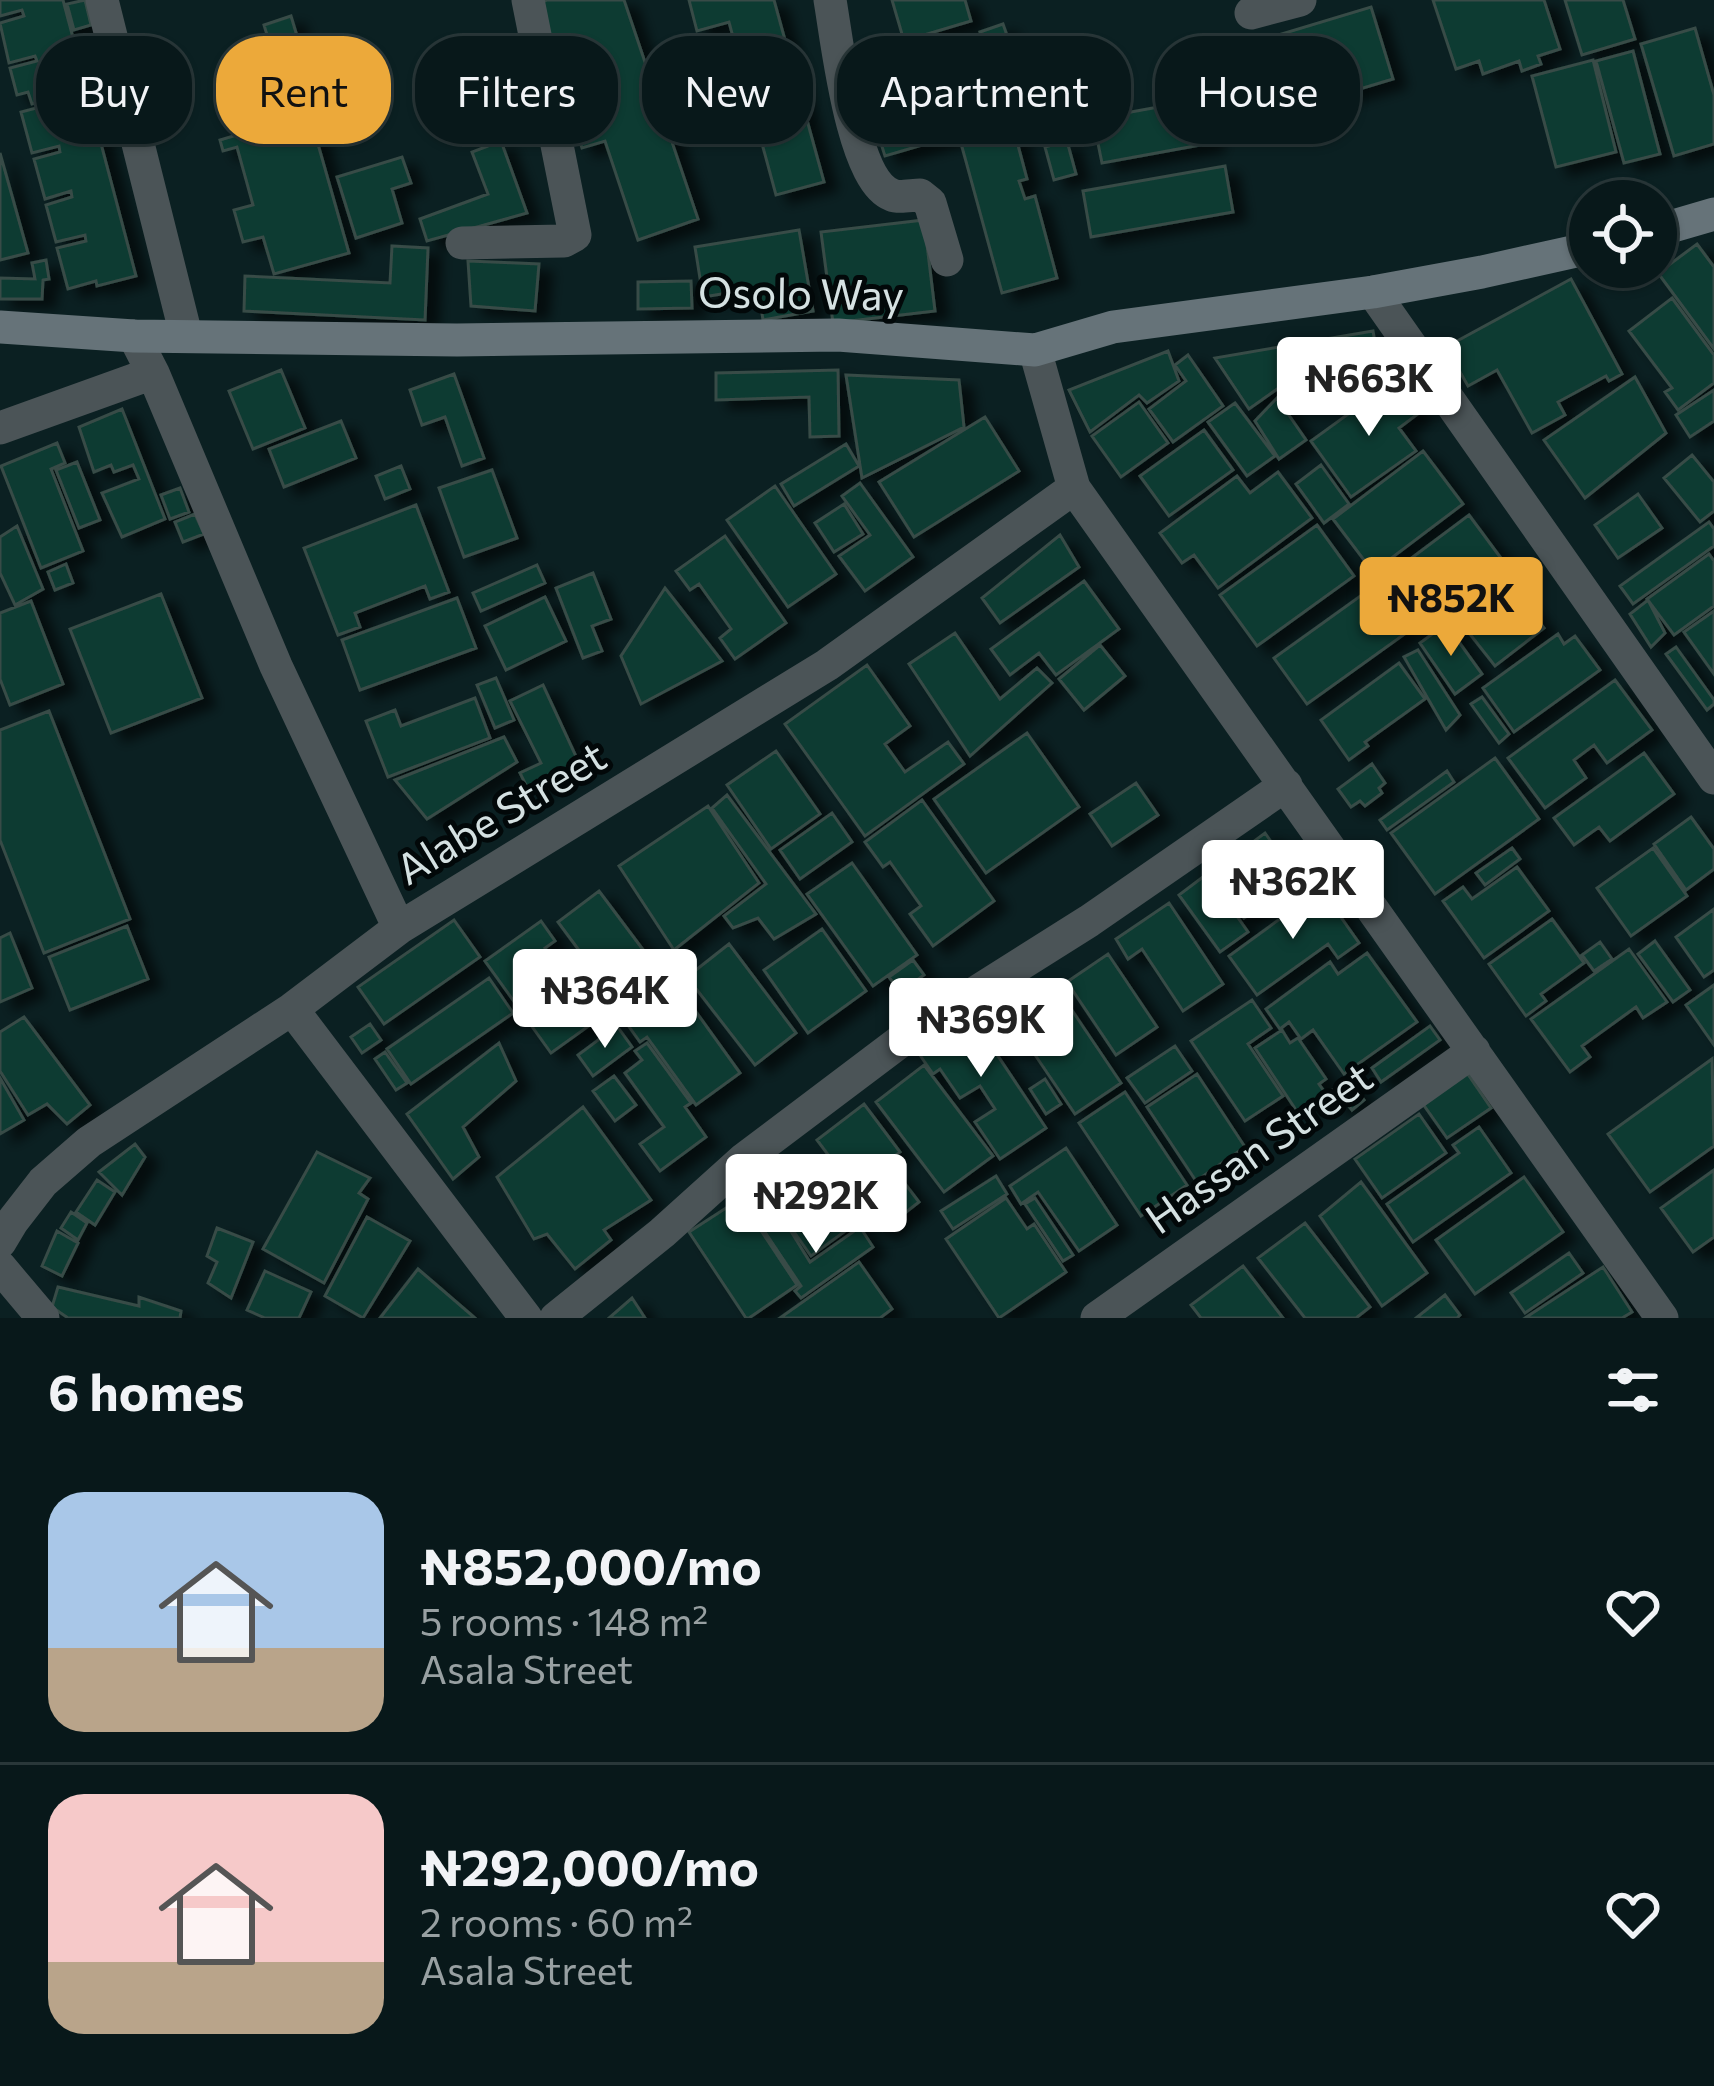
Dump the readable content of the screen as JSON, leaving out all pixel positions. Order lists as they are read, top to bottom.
{
  "streets": {
    "main road": ["Osolo Way"],
    "street": ["Alabe Street", "Hassan Street"]
  },
  "page": {
    "chip": [
      "Buy",
      "Rent",
      "Filters",
      "New",
      "Apartment",
      "House"
    ],
    "price": [
      "₦663K",
      "₦852K",
      "₦362K",
      "₦364K",
      "₦369K",
      "₦292K"
    ],
    "heading": "6 homes",
    "list": [
      {
        "name": "₦852,000/mo",
        "note": "5 rooms · 148 m² · Asala Street"
      },
      {
        "name": "₦292,000/mo",
        "note": "2 rooms · 60 m² · Asala Street"
      }
    ]
  }
}
